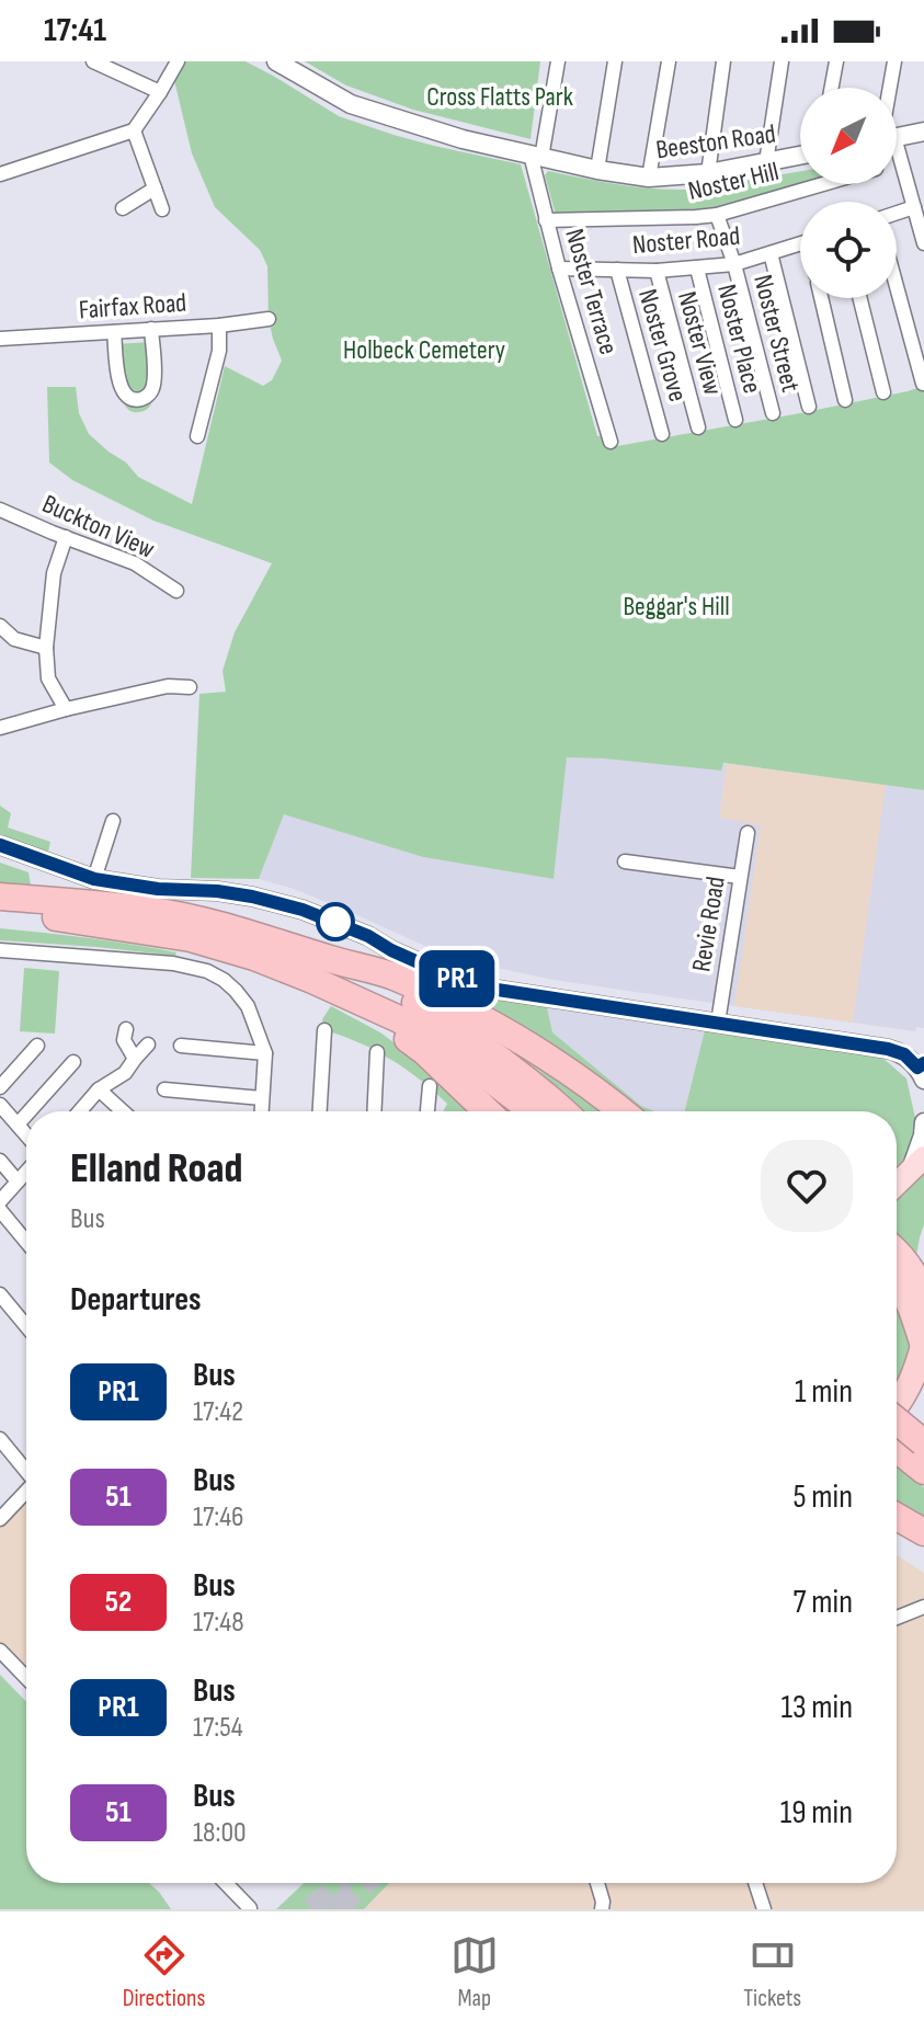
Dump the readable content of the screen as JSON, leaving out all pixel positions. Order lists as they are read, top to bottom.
{
  "streets": {
    "street": [
      "Beeston Road",
      "Noster Hill",
      "Noster Road",
      "Noster Terrace",
      "Fairfax Road",
      "Noster Street",
      "Noster Place",
      "Noster View",
      "Noster Grove",
      "Buckton View",
      "Revie Road"
    ]
  },
  "crossings": [
    ["Beeston Road", "Noster Terrace"],
    ["Noster Hill", "Noster Terrace"],
    ["Noster Hill", "Noster Street"],
    ["Noster Road", "Noster Terrace"],
    ["Noster Road", "Noster Street"],
    ["Noster Road", "Noster Place"],
    ["Noster Road", "Noster View"],
    ["Noster Road", "Noster Grove"]
  ],
  "parks": ["Cross Flatts Park", "Holbeck Cemetery", "Beggar's Hill"],
  "lines": ["bus line PR1"],
  "north": "bottom left",
  "page": {
    "status": "17:41",
    "on_map": "PR1",
    "heading": [
      ["Elland Road", "Bus"],
      "Departures"
    ],
    "list": [
      {
        "mark": "PR1",
        "name": "Bus",
        "note": "17:42",
        "value": "1 min"
      },
      {
        "mark": "51",
        "name": "Bus",
        "note": "17:46",
        "value": "5 min"
      },
      {
        "mark": "52",
        "name": "Bus",
        "note": "17:48",
        "value": "7 min"
      },
      {
        "mark": "PR1",
        "name": "Bus",
        "note": "17:54",
        "value": "13 min"
      },
      {
        "mark": "51",
        "name": "Bus",
        "note": "18:00",
        "value": "19 min"
      }
    ],
    "tabs": ["Directions", "Map", "Tickets"]
  }
}
